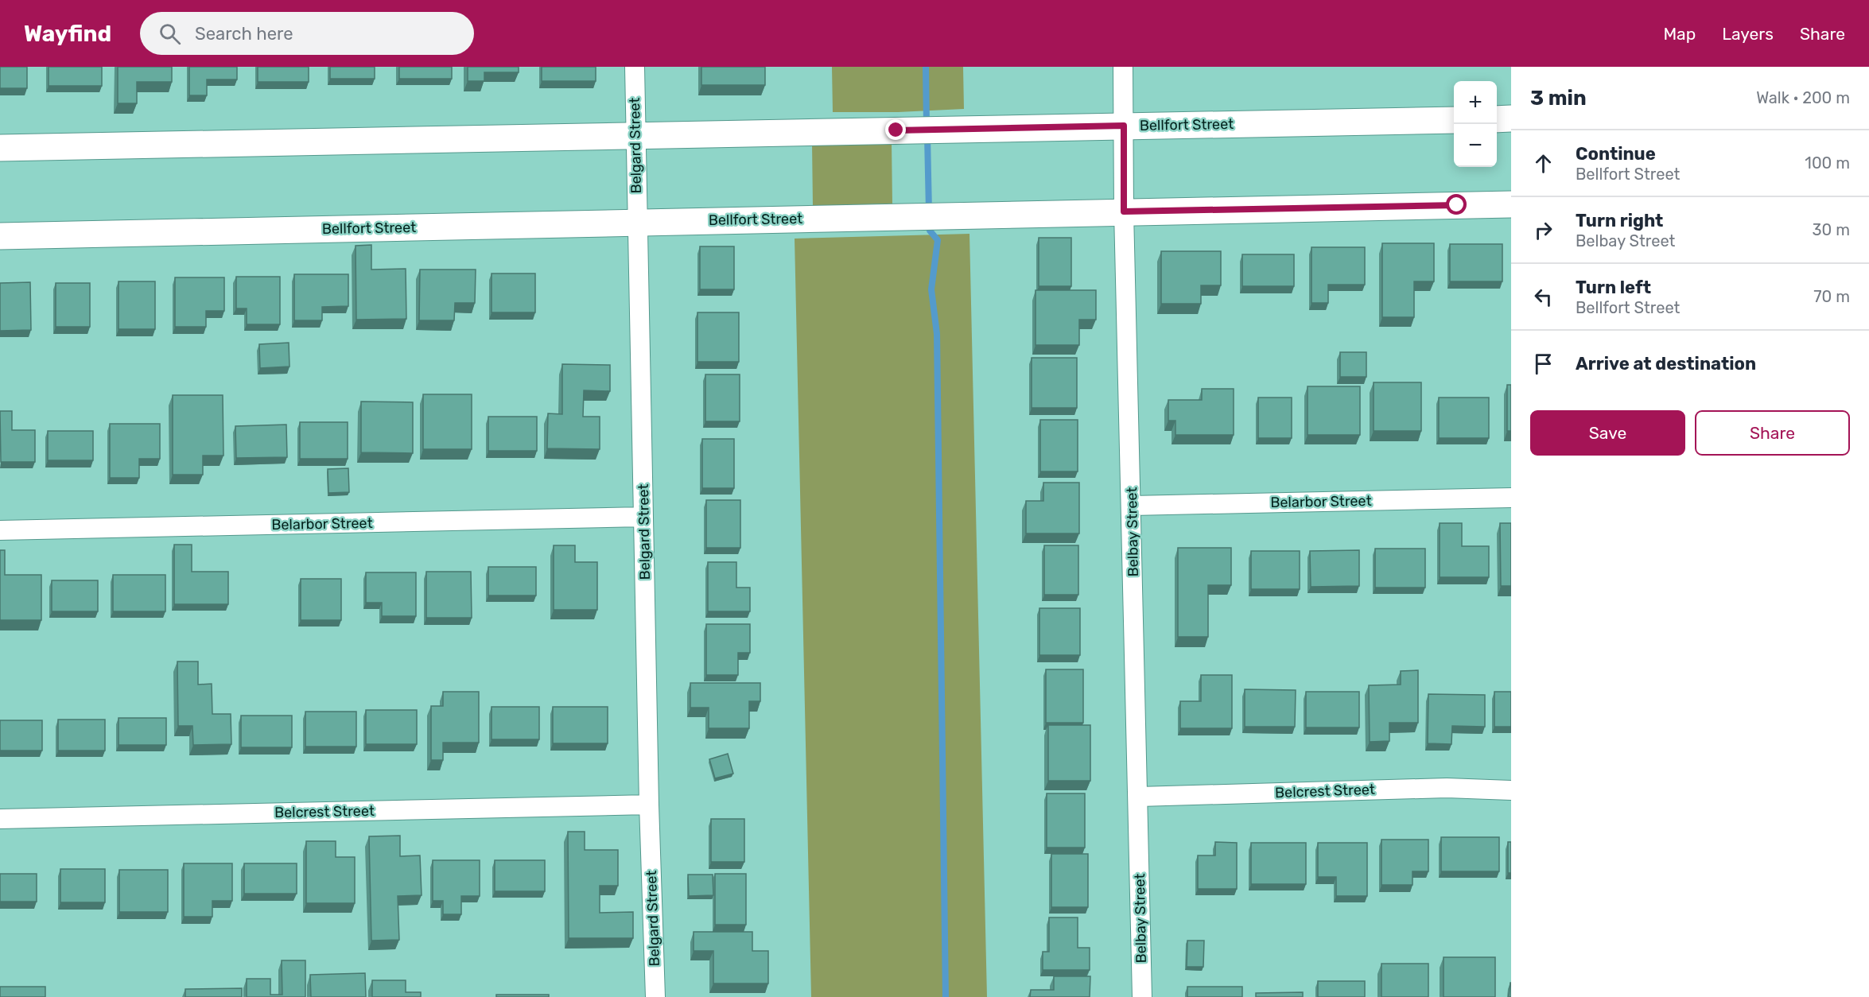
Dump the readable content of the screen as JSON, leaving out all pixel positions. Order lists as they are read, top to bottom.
{
  "streets": {
    "main road": ["Bellfort Street"],
    "street": [
      "Belgard Street",
      "Belarbor Street",
      "Belbay Street",
      "Belcrest Street"
    ]
  },
  "crossings": [
    ["Bellfort Street", "Belgard Street"],
    ["Bellfort Street", "Belbay Street"],
    ["Belgard Street", "Belarbor Street"],
    ["Belgard Street", "Belcrest Street"],
    ["Belarbor Street", "Belbay Street"],
    ["Belbay Street", "Belcrest Street"]
  ],
  "page": {
    "header": "Wayfind",
    "search": "Search here",
    "nav": ["Map", "Layers", "Share"],
    "heading": ["3 min", "Walk · 200 m"],
    "map_buttons": ["+", "−"],
    "list": [
      ["Continue", "Bellfort Street", "100 m"],
      ["Turn right", "Belbay Street", "30 m"],
      ["Turn left", "Bellfort Street", "70 m"],
      "Arrive at destination"
    ],
    "buttons": ["Save", "Share"]
  }
}
